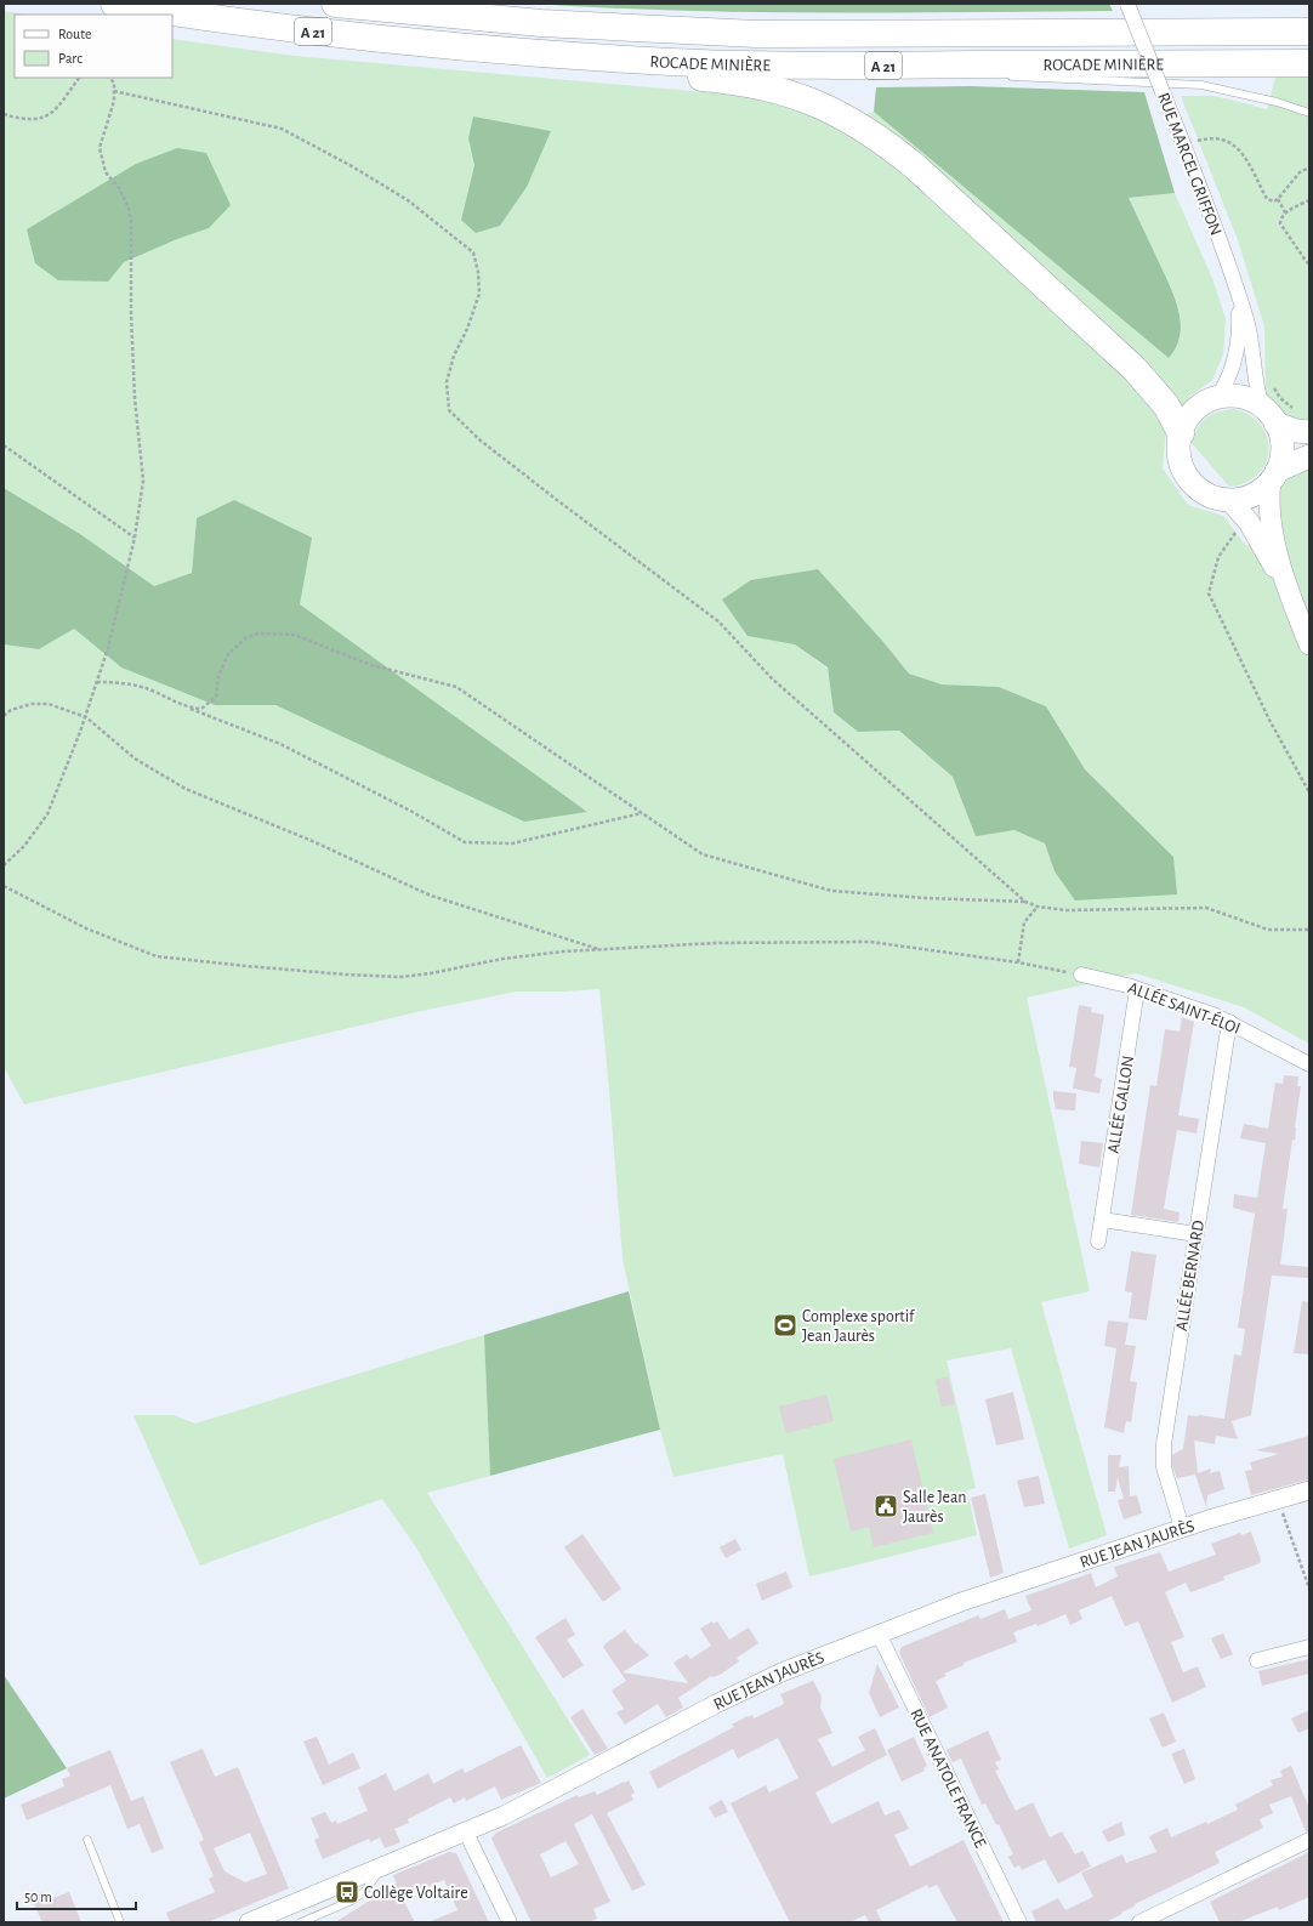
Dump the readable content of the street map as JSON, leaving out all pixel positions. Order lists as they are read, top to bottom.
{
  "streets": {
    "highway": ["A 21", "ROCADE MINIÈRE"],
    "street": [
      "RUE MARCEL GRIFFON",
      "ALLÉE SAINT-ÉLOI",
      "ALLÉE GALLON",
      "ALLÉE BERNARD",
      "RUE JEAN JAURÈS",
      "RUE ANATOLE FRANCE"
    ]
  },
  "crossings": [
    ["ALLÉE SAINT-ÉLOI", "ALLÉE GALLON"],
    ["ALLÉE SAINT-ÉLOI", "ALLÉE BERNARD"],
    ["ALLÉE BERNARD", "RUE JEAN JAURÈS"],
    ["RUE JEAN JAURÈS", "RUE ANATOLE FRANCE"]
  ],
  "places": {
    "sports": ["Complexe sportif Jean Jaurès"],
    "public building": ["Salle Jean Jaurès"],
    "bus stop": ["Collège Voltaire"]
  },
  "legend": ["Route", "Parc"],
  "scale_bar": "50 m"
}
